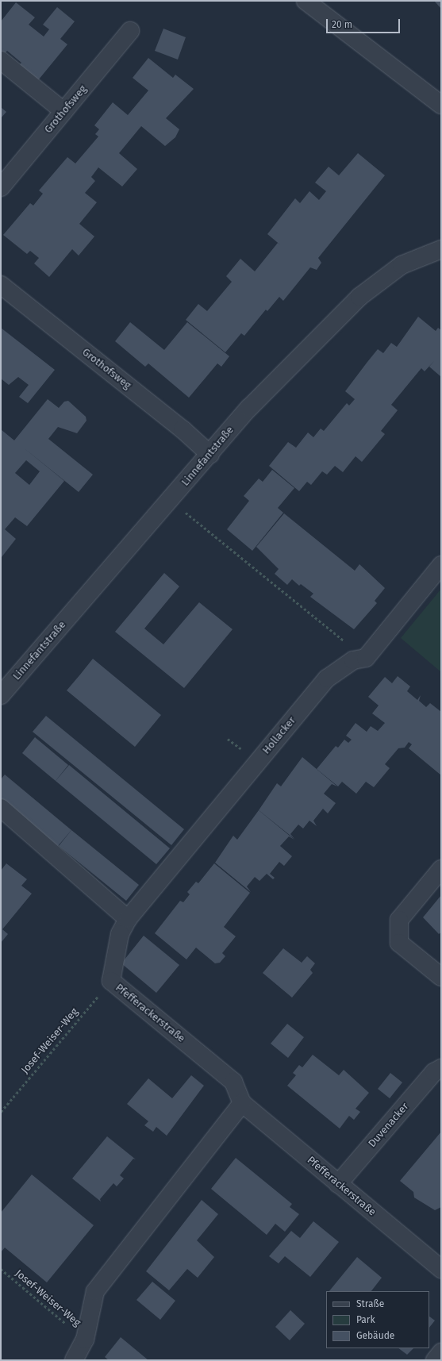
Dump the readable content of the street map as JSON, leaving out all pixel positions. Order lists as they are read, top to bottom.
{
  "streets": {
    "street": [
      "Grothofsweg",
      "Linnefantstraße",
      "Hollacker",
      "Pfefferackerstraße",
      "Duvenacker"
    ],
    "path": ["Josef-Weiser-Weg"]
  },
  "crossings": [
    ["Grothofsweg", "Linnefantstraße"],
    ["Hollacker", "Pfefferackerstraße"],
    ["Pfefferackerstraße", "Josef-Weiser-Weg"],
    ["Pfefferackerstraße", "Duvenacker"]
  ],
  "legend": ["Straße", "Park", "Gebäude"],
  "scale_bar": "20 m"
}
